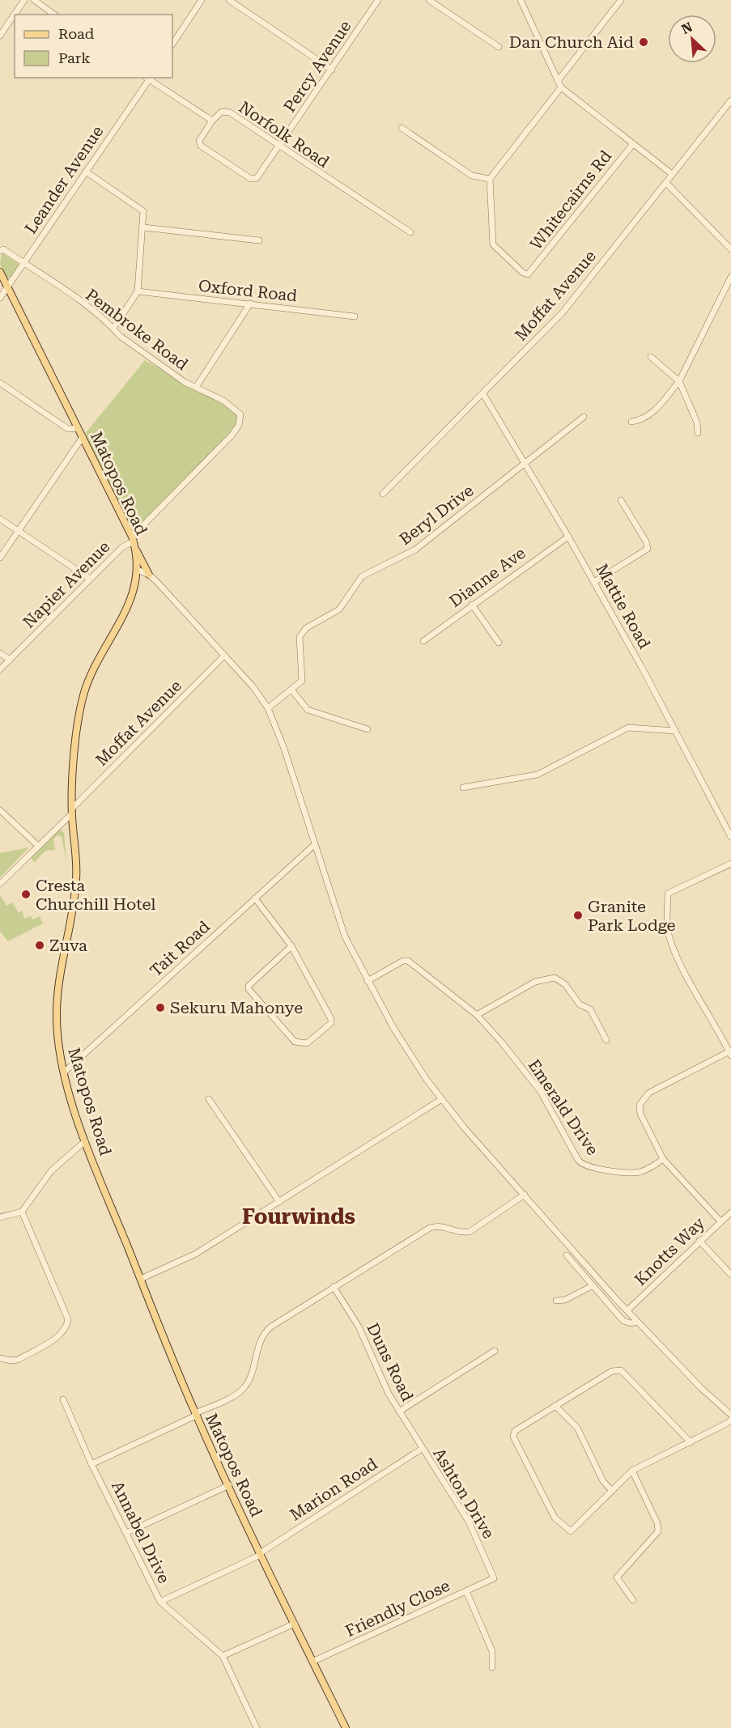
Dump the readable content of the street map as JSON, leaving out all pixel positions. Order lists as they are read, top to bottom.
{
  "streets": {
    "main road": ["Matopos Road"],
    "street": [
      "Percy Avenue",
      "Norfolk Road",
      "Leander Avenue",
      "Whitecairns Rd",
      "Oxford Road",
      "Moffat Avenue",
      "Pembroke Road",
      "Beryl Drive",
      "Dianne Ave",
      "Napier Avenue",
      "Mattie Road",
      "Tait Road",
      "Emerald Drive",
      "Knotts Way",
      "Duns Road",
      "Marion Road",
      "Ashton Drive",
      "Annabel Drive",
      "Friendly Close"
    ]
  },
  "crossings": [
    ["Percy Avenue", "Norfolk Road"],
    ["Leander Avenue", "Pembroke Road"],
    ["Leander Avenue", "Matopos Road"],
    ["Moffat Avenue", "Matopos Road"],
    ["Moffat Avenue", "Mattie Road"],
    ["Pembroke Road", "Matopos Road"],
    ["Pembroke Road", "Napier Avenue"],
    ["Matopos Road", "Napier Avenue"],
    ["Matopos Road", "Tait Road"],
    ["Matopos Road", "Marion Road"],
    ["Matopos Road", "Friendly Close"],
    ["Beryl Drive", "Mattie Road"],
    ["Dianne Ave", "Mattie Road"],
    ["Duns Road", "Marion Road"],
    ["Duns Road", "Ashton Drive"],
    ["Marion Road", "Ashton Drive"],
    ["Marion Road", "Annabel Drive"],
    ["Ashton Drive", "Friendly Close"]
  ],
  "districts": ["Fourwinds"],
  "places": [
    "Dan Church Aid",
    "Cresta Churchill Hotel",
    "Granite Park Lodge",
    "Zuva",
    "Sekuru Mahonye"
  ],
  "legend": ["Road", "Park"],
  "north": "top left"
}
